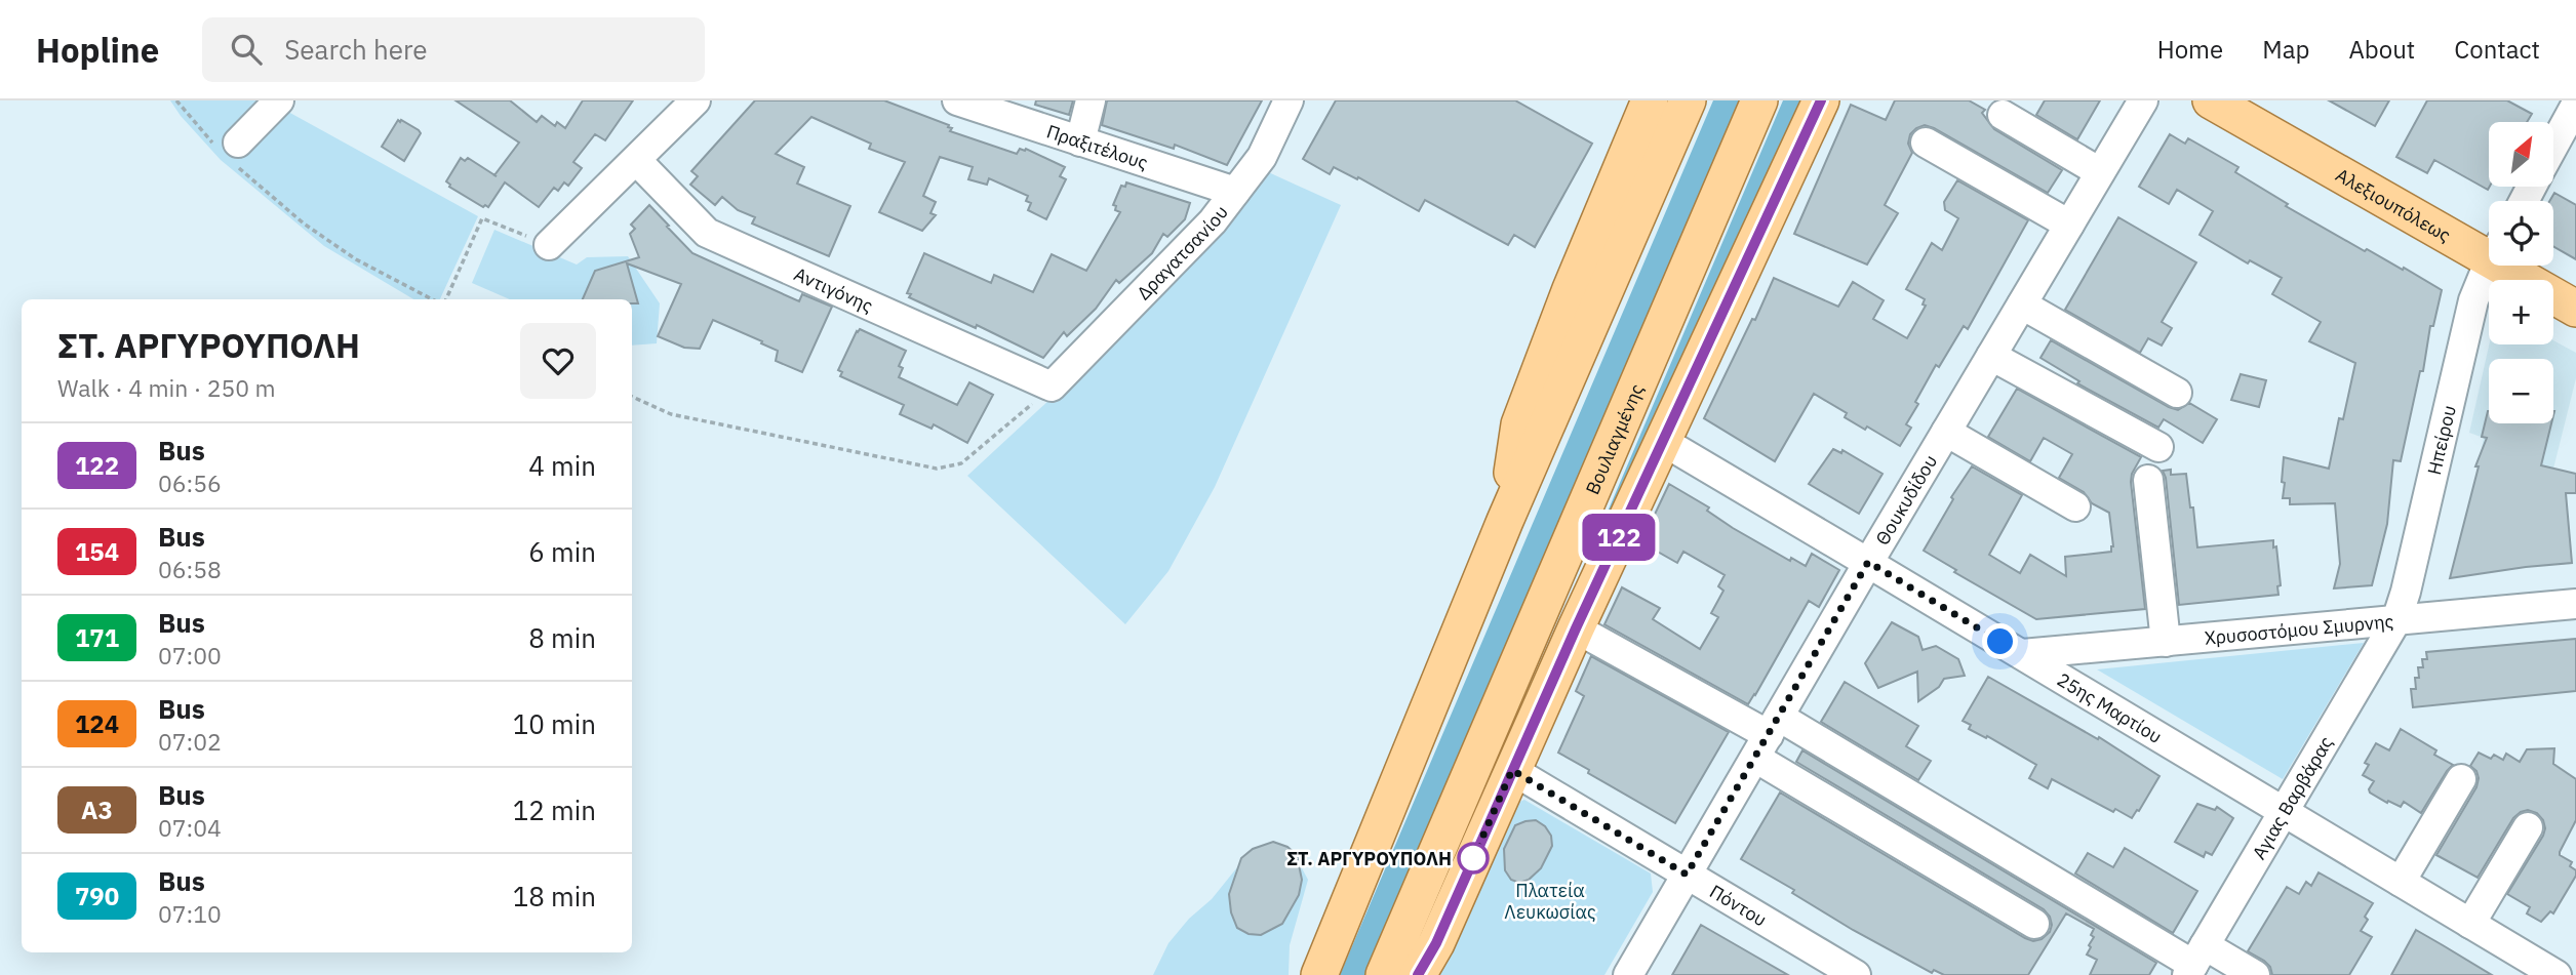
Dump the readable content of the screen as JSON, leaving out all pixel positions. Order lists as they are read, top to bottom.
{
  "streets": {
    "main road": ["Αλεξιουπόλεως", "Βουλιαγμένης"],
    "street": [
      "Πραξιτέλους",
      "Δραγατσανίου",
      "Αντιγόνης",
      "Ηπείρου",
      "Θουκυδίδου",
      "Χρυσοστόμου Σμυρνης",
      "25ης Μαρτίου",
      "Αγιας Βαρβάρας",
      "Πόντου"
    ]
  },
  "crossings": [
    ["Πραξιτέλους", "Δραγατσανίου"],
    ["Δραγατσανίου", "Αντιγόνης"],
    ["Ηπείρου", "Χρυσοστόμου Σμυρνης"],
    ["Ηπείρου", "Αγιας Βαρβάρας"],
    ["Θουκυδίδου", "25ης Μαρτίου"],
    ["Θουκυδίδου", "Πόντου"],
    ["Χρυσοστόμου Σμυρνης", "25ης Μαρτίου"],
    ["Χρυσοστόμου Σμυρνης", "Αγιας Βαρβάρας"],
    ["25ης Μαρτίου", "Αγιας Βαρβάρας"]
  ],
  "parks": ["Πλατεία Λευκωσίας"],
  "places": ["ΣΤ. ΑΡΓΥΡΟΥΠΟΛΗ"],
  "lines": ["bus line 122"],
  "north": "top right",
  "page": {
    "header": "Hopline",
    "search": "Search here",
    "nav": [
      "Home",
      "Map",
      "About",
      "Contact"
    ],
    "on_map": "122",
    "map_buttons": ["+", "−"],
    "heading": ["ΣΤ. ΑΡΓΥΡΟΥΠΟΛΗ", "Walk · 4 min · 250 m"],
    "list": [
      {
        "mark": "122",
        "name": "Bus",
        "note": "06:56",
        "value": "4 min"
      },
      {
        "mark": "154",
        "name": "Bus",
        "note": "06:58",
        "value": "6 min"
      },
      {
        "mark": "171",
        "name": "Bus",
        "note": "07:00",
        "value": "8 min"
      },
      {
        "mark": "124",
        "name": "Bus",
        "note": "07:02",
        "value": "10 min"
      },
      {
        "mark": "Α3",
        "name": "Bus",
        "note": "07:04",
        "value": "12 min"
      },
      {
        "mark": "790",
        "name": "Bus",
        "note": "07:10",
        "value": "18 min"
      }
    ]
  }
}
